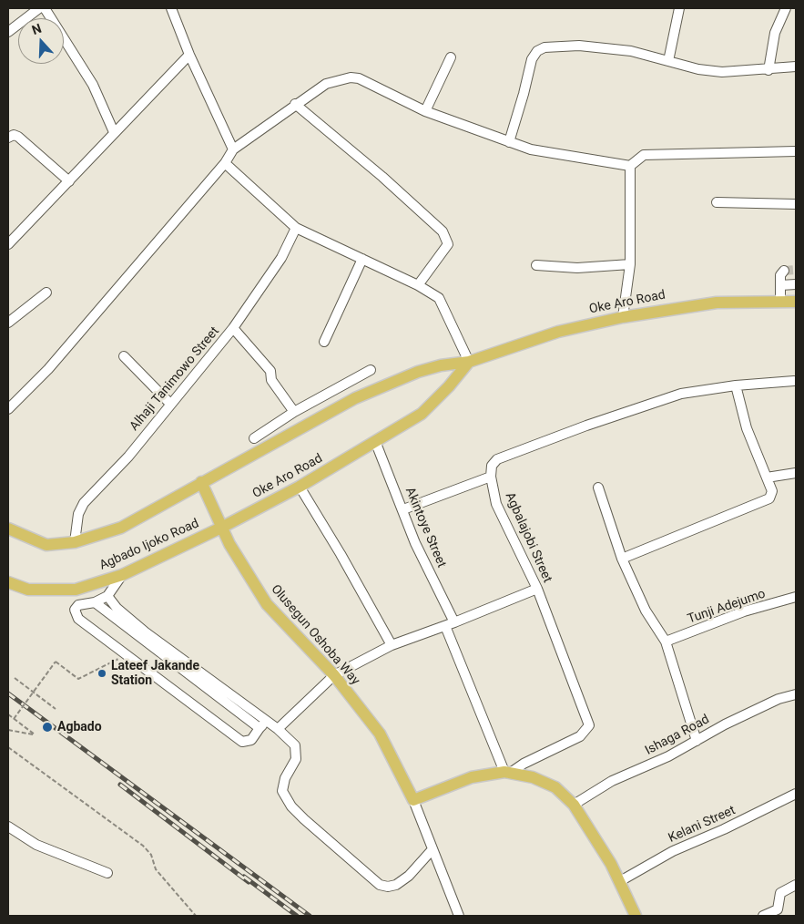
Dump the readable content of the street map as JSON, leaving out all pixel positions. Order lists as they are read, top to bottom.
{
  "streets": {
    "main road": ["Oke Aro Road", "Agbado Ijoko Road", "Olusegun Oshoba Way"],
    "street": [
      "Alhaji Tanimowo Street",
      "Akintoye Street",
      "Agbalajobi Street",
      "Tunji Adejumo",
      "Ishaga Road",
      "Kelani Street"
    ]
  },
  "crossings": [
    ["Oke Aro Road", "Akintoye Street"],
    ["Oke Aro Road", "Agbado Ijoko Road"],
    ["Oke Aro Road", "Olusegun Oshoba Way"],
    ["Akintoye Street", "Agbalajobi Street"],
    ["Agbado Ijoko Road", "Olusegun Oshoba Way"]
  ],
  "places": ["Lateef Jakande Station", "Agbado"],
  "north": "top"
}
